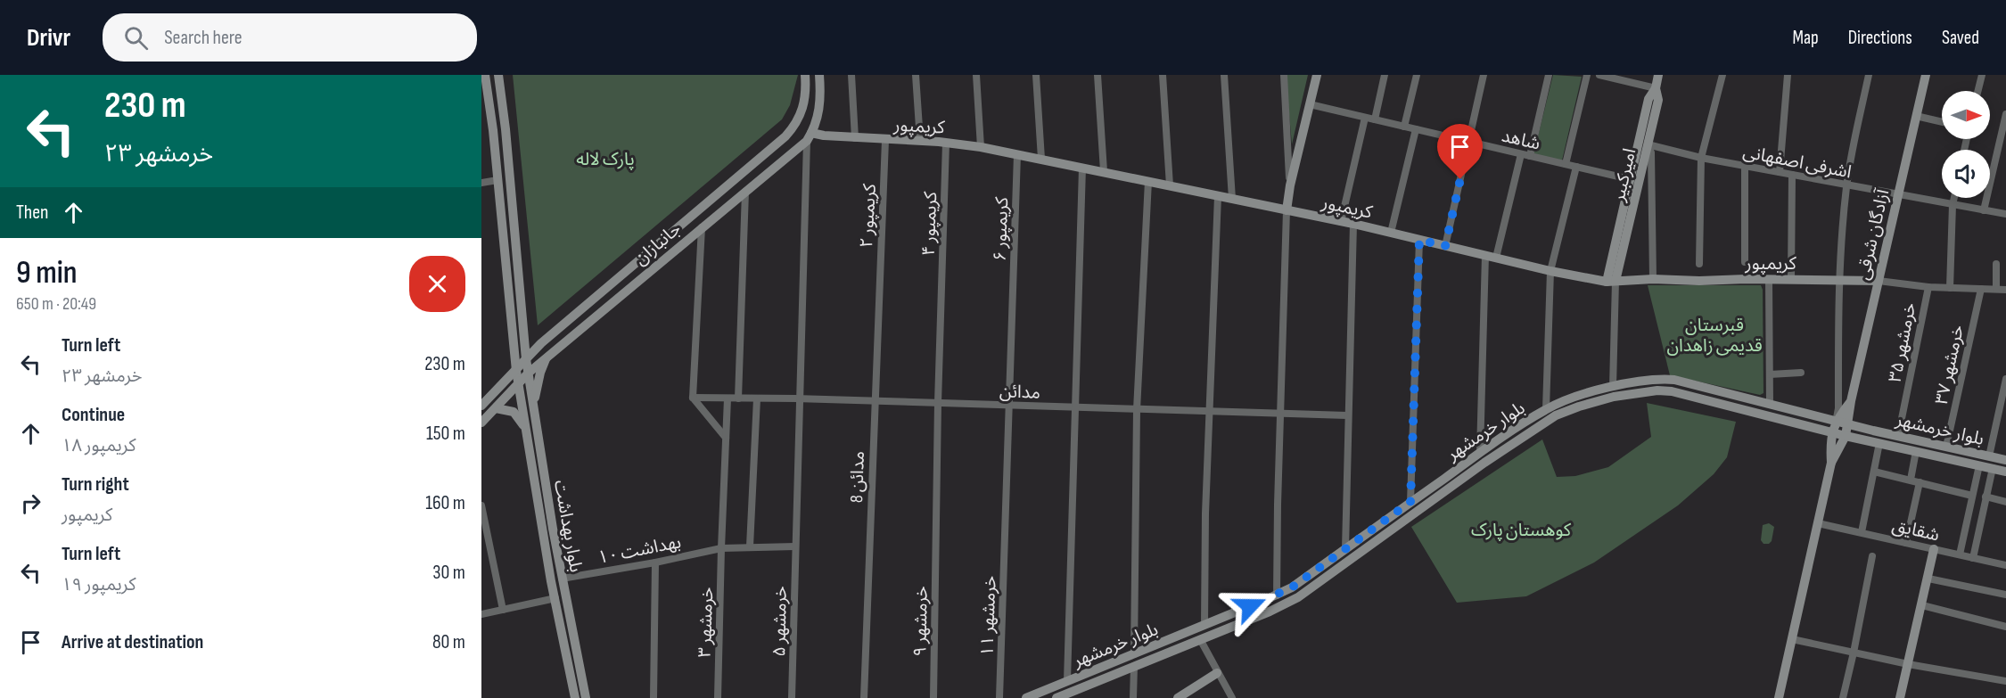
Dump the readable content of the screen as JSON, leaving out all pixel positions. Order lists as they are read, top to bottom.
{
  "streets": {
    "main road": [
      "کریمپور",
      "امیرکبیر",
      "آزادگان شرقی",
      "جانبازان",
      "بلوار خرمشهر",
      "بلوار بهداشت"
    ],
    "street": [
      "شاهد",
      "اشرفی اصفهانی",
      "کریمپور ۲",
      "کریمپور ۴",
      "کریمپور ۶",
      "خرمشهر ۳۵",
      "خرمشهر ۳۷",
      "مدائن",
      "مدائن 8",
      "شقایق",
      "بهداشت ۱۰",
      "خرمشهر ۱۱",
      "خرمشهر ۵",
      "خرمشهر ۹",
      "خرمشهر ۳"
    ]
  },
  "crossings": [
    ["کریمپور", "امیرکبیر"],
    ["کریمپور", "کریمپور ۲"],
    ["کریمپور", "کریمپور ۴"],
    ["کریمپور", "کریمپور ۶"],
    ["کریمپور", "آزادگان شرقی"],
    ["کریمپور", "جانبازان"],
    ["کریمپور", "خرمشهر ۵"],
    ["اشرفی اصفهانی", "امیرکبیر"],
    ["اشرفی اصفهانی", "آزادگان شرقی"],
    ["کریمپور ۲", "مدائن"],
    ["کریمپور ۲", "مدائن 8"],
    ["کریمپور ۴", "مدائن"],
    ["کریمپور ۴", "خرمشهر ۹"],
    ["کریمپور ۶", "مدائن"],
    ["کریمپور ۶", "خرمشهر ۱۱"],
    ["آزادگان شرقی", "بلوار خرمشهر"],
    ["جانبازان", "بلوار بهداشت"],
    ["جانبازان", "خرمشهر ۵"],
    ["خرمشهر ۳۵", "بلوار خرمشهر"],
    ["خرمشهر ۳۷", "بلوار خرمشهر"],
    ["مدائن", "مدائن 8"],
    ["مدائن", "خرمشهر ۱۱"],
    ["مدائن", "خرمشهر ۵"],
    ["مدائن", "خرمشهر ۹"],
    ["مدائن", "خرمشهر ۳"],
    ["بلوار بهداشت", "بهداشت ۱۰"],
    ["بهداشت ۱۰", "خرمشهر ۵"],
    ["بهداشت ۱۰", "خرمشهر ۳"]
  ],
  "parks": ["پارک لاله", "قبرستان قدیمی زاهدان", "کوهستان پارک"],
  "north": "right",
  "page": {
    "header": "Drivr",
    "search": "Search here",
    "nav": ["Map", "Directions", "Saved"],
    "turn": ["230 m", "خرمشهر ۲۳"],
    "then": "Then",
    "heading": ["9 min", "650 m · 20:49"],
    "list": [
      {
        "name": "Turn left",
        "note": "خرمشهر ۲۳",
        "value": "230 m"
      },
      {
        "name": "Continue",
        "note": "کریمپور ۱۸",
        "value": "150 m"
      },
      {
        "name": "Turn right",
        "note": "کریمپور",
        "value": "160 m"
      },
      {
        "name": "Turn left",
        "note": "کریمپور ۱۹",
        "value": "30 m"
      },
      {
        "name": "Arrive at destination",
        "value": "80 m"
      }
    ]
  }
}
